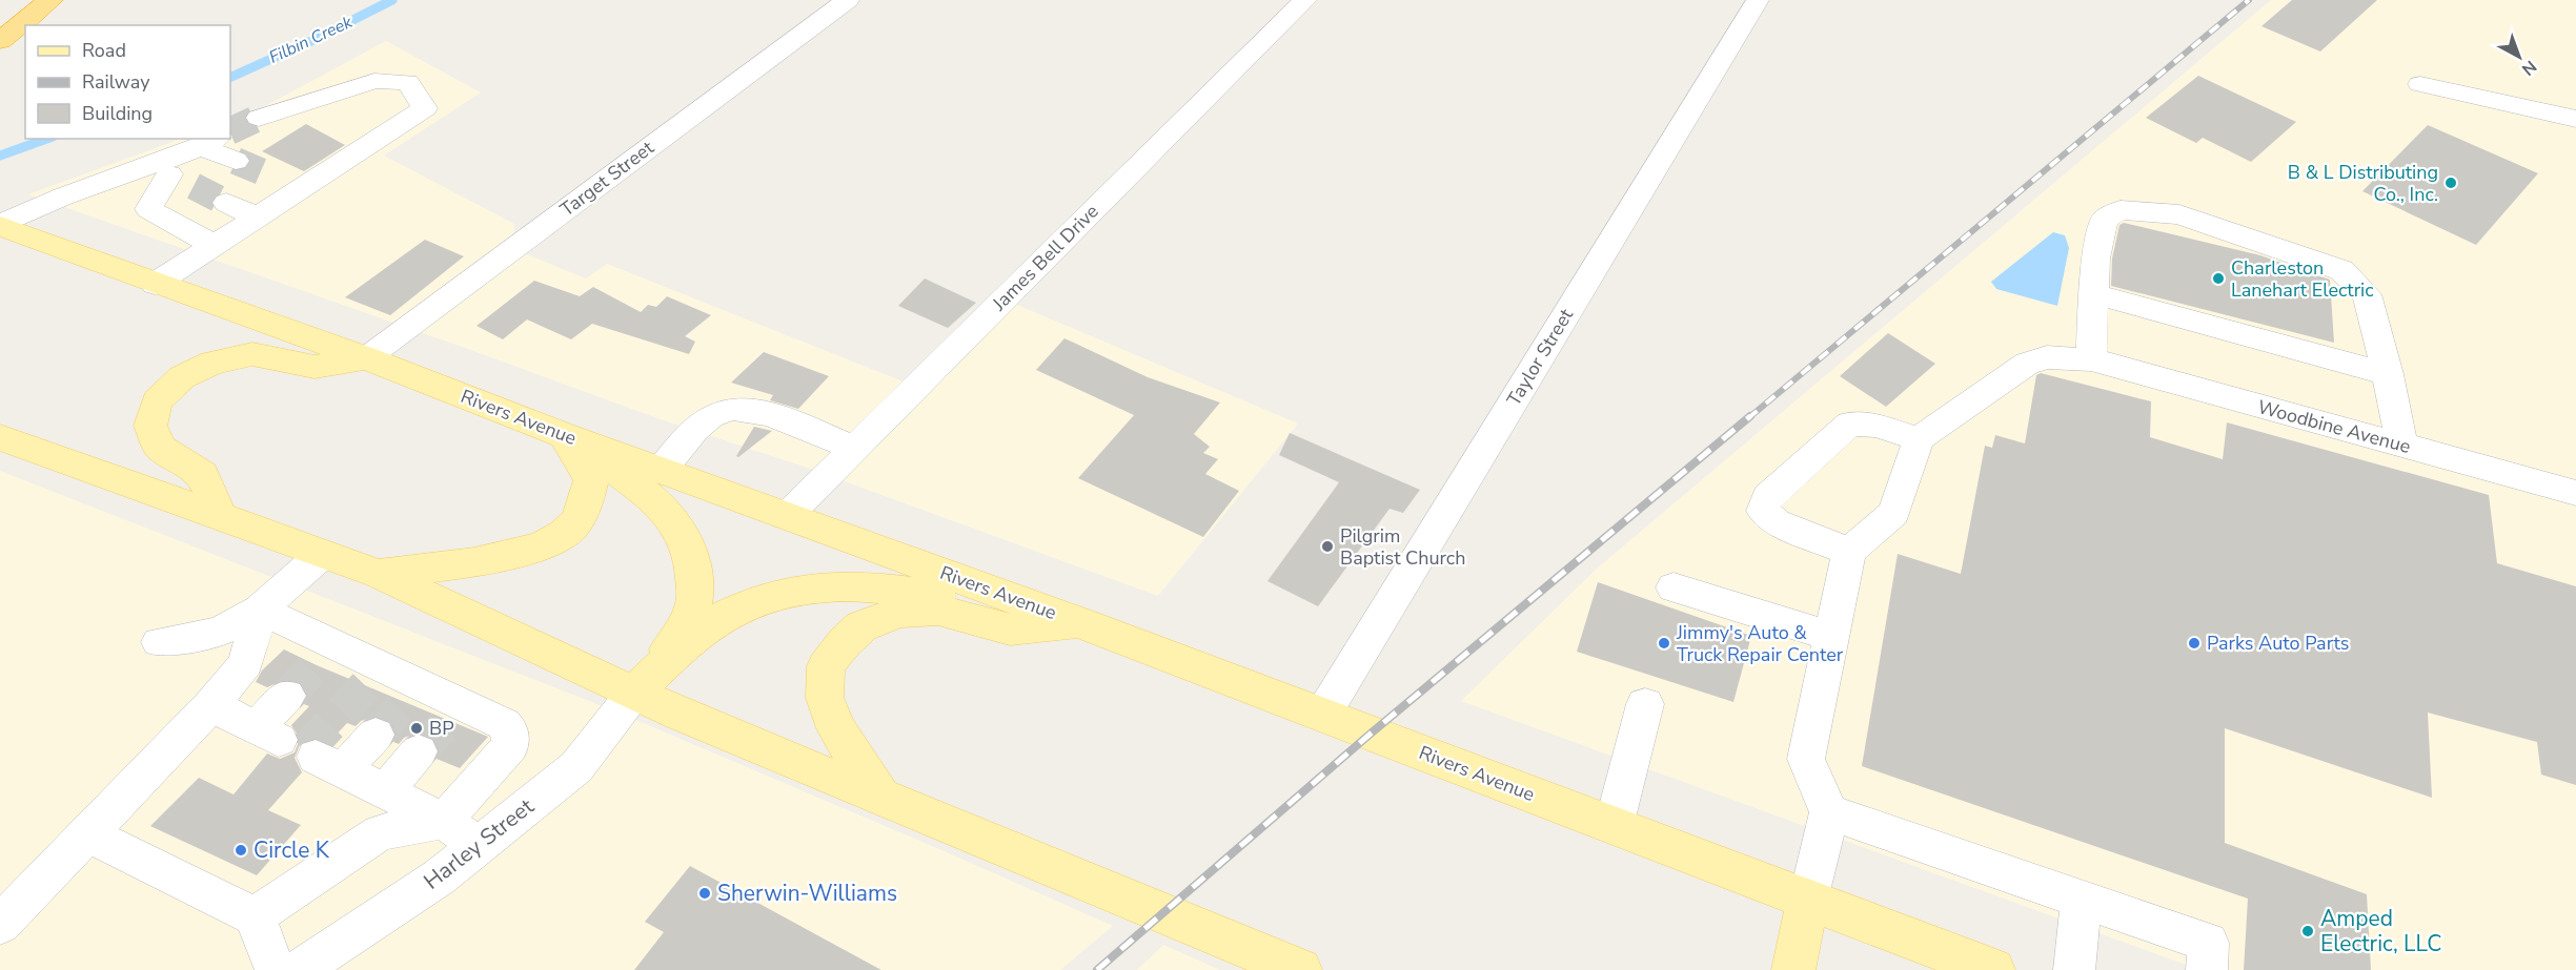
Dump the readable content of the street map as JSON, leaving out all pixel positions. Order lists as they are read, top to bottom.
{
  "streets": {
    "main road": ["Rivers Avenue"],
    "street": [
      "Target Street",
      "James Bell Drive",
      "Taylor Street",
      "Woodbine Avenue",
      "Harley Street"
    ]
  },
  "crossings": [
    ["Target Street", "Rivers Avenue"],
    ["James Bell Drive", "Rivers Avenue"],
    ["Taylor Street", "Rivers Avenue"]
  ],
  "water": ["Filbin Creek"],
  "places": [
    "B & L Distributing Co., Inc.",
    "Charleston Lanehart Electric",
    "Pilgrim Baptist Church",
    "Jimmy's Auto & Truck Repair Center",
    "Parks Auto Parts",
    "BP",
    "Circle K",
    "Sherwin-Williams",
    "Amped Electric, LLC"
  ],
  "legend": ["Road", "Railway", "Building"],
  "north": "bottom right"
}
